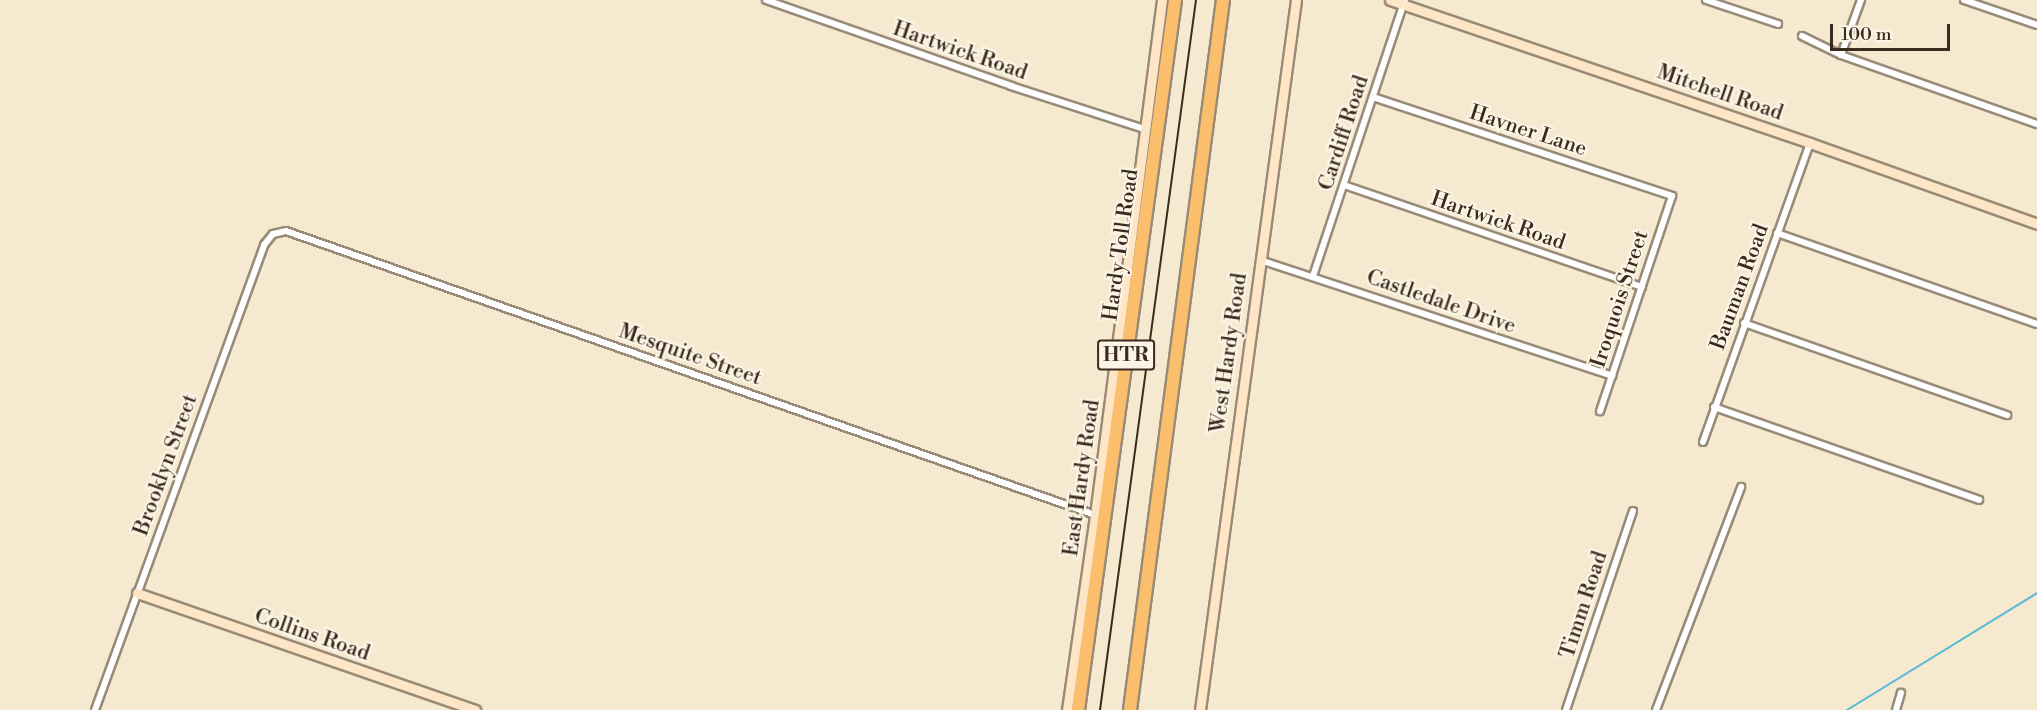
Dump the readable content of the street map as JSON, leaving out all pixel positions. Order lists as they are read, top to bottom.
{
  "streets": {
    "highway": ["Hardy Toll Road", "HTR"],
    "main road": [
      "Mitchell Road",
      "West Hardy Road",
      "East Hardy Road",
      "Collins Road"
    ],
    "street": [
      "Hartwick Road",
      "Havner Lane",
      "Cardiff Road",
      "Bauman Road",
      "Iroquois Street",
      "Castledale Drive",
      "Mesquite Street",
      "Brooklyn Street",
      "Timm Road"
    ]
  },
  "crossings": [
    ["Hartwick Road", "Cardiff Road"],
    ["Hartwick Road", "Iroquois Street"],
    ["Hartwick Road", "East Hardy Road"],
    ["Mitchell Road", "Cardiff Road"],
    ["Mitchell Road", "Bauman Road"],
    ["Havner Lane", "Cardiff Road"],
    ["Havner Lane", "Iroquois Street"],
    ["Cardiff Road", "Castledale Drive"],
    ["Iroquois Street", "Castledale Drive"],
    ["Castledale Drive", "West Hardy Road"],
    ["Mesquite Street", "Brooklyn Street"],
    ["Mesquite Street", "East Hardy Road"],
    ["Brooklyn Street", "Collins Road"]
  ],
  "scale_bar": "100 m"
}
